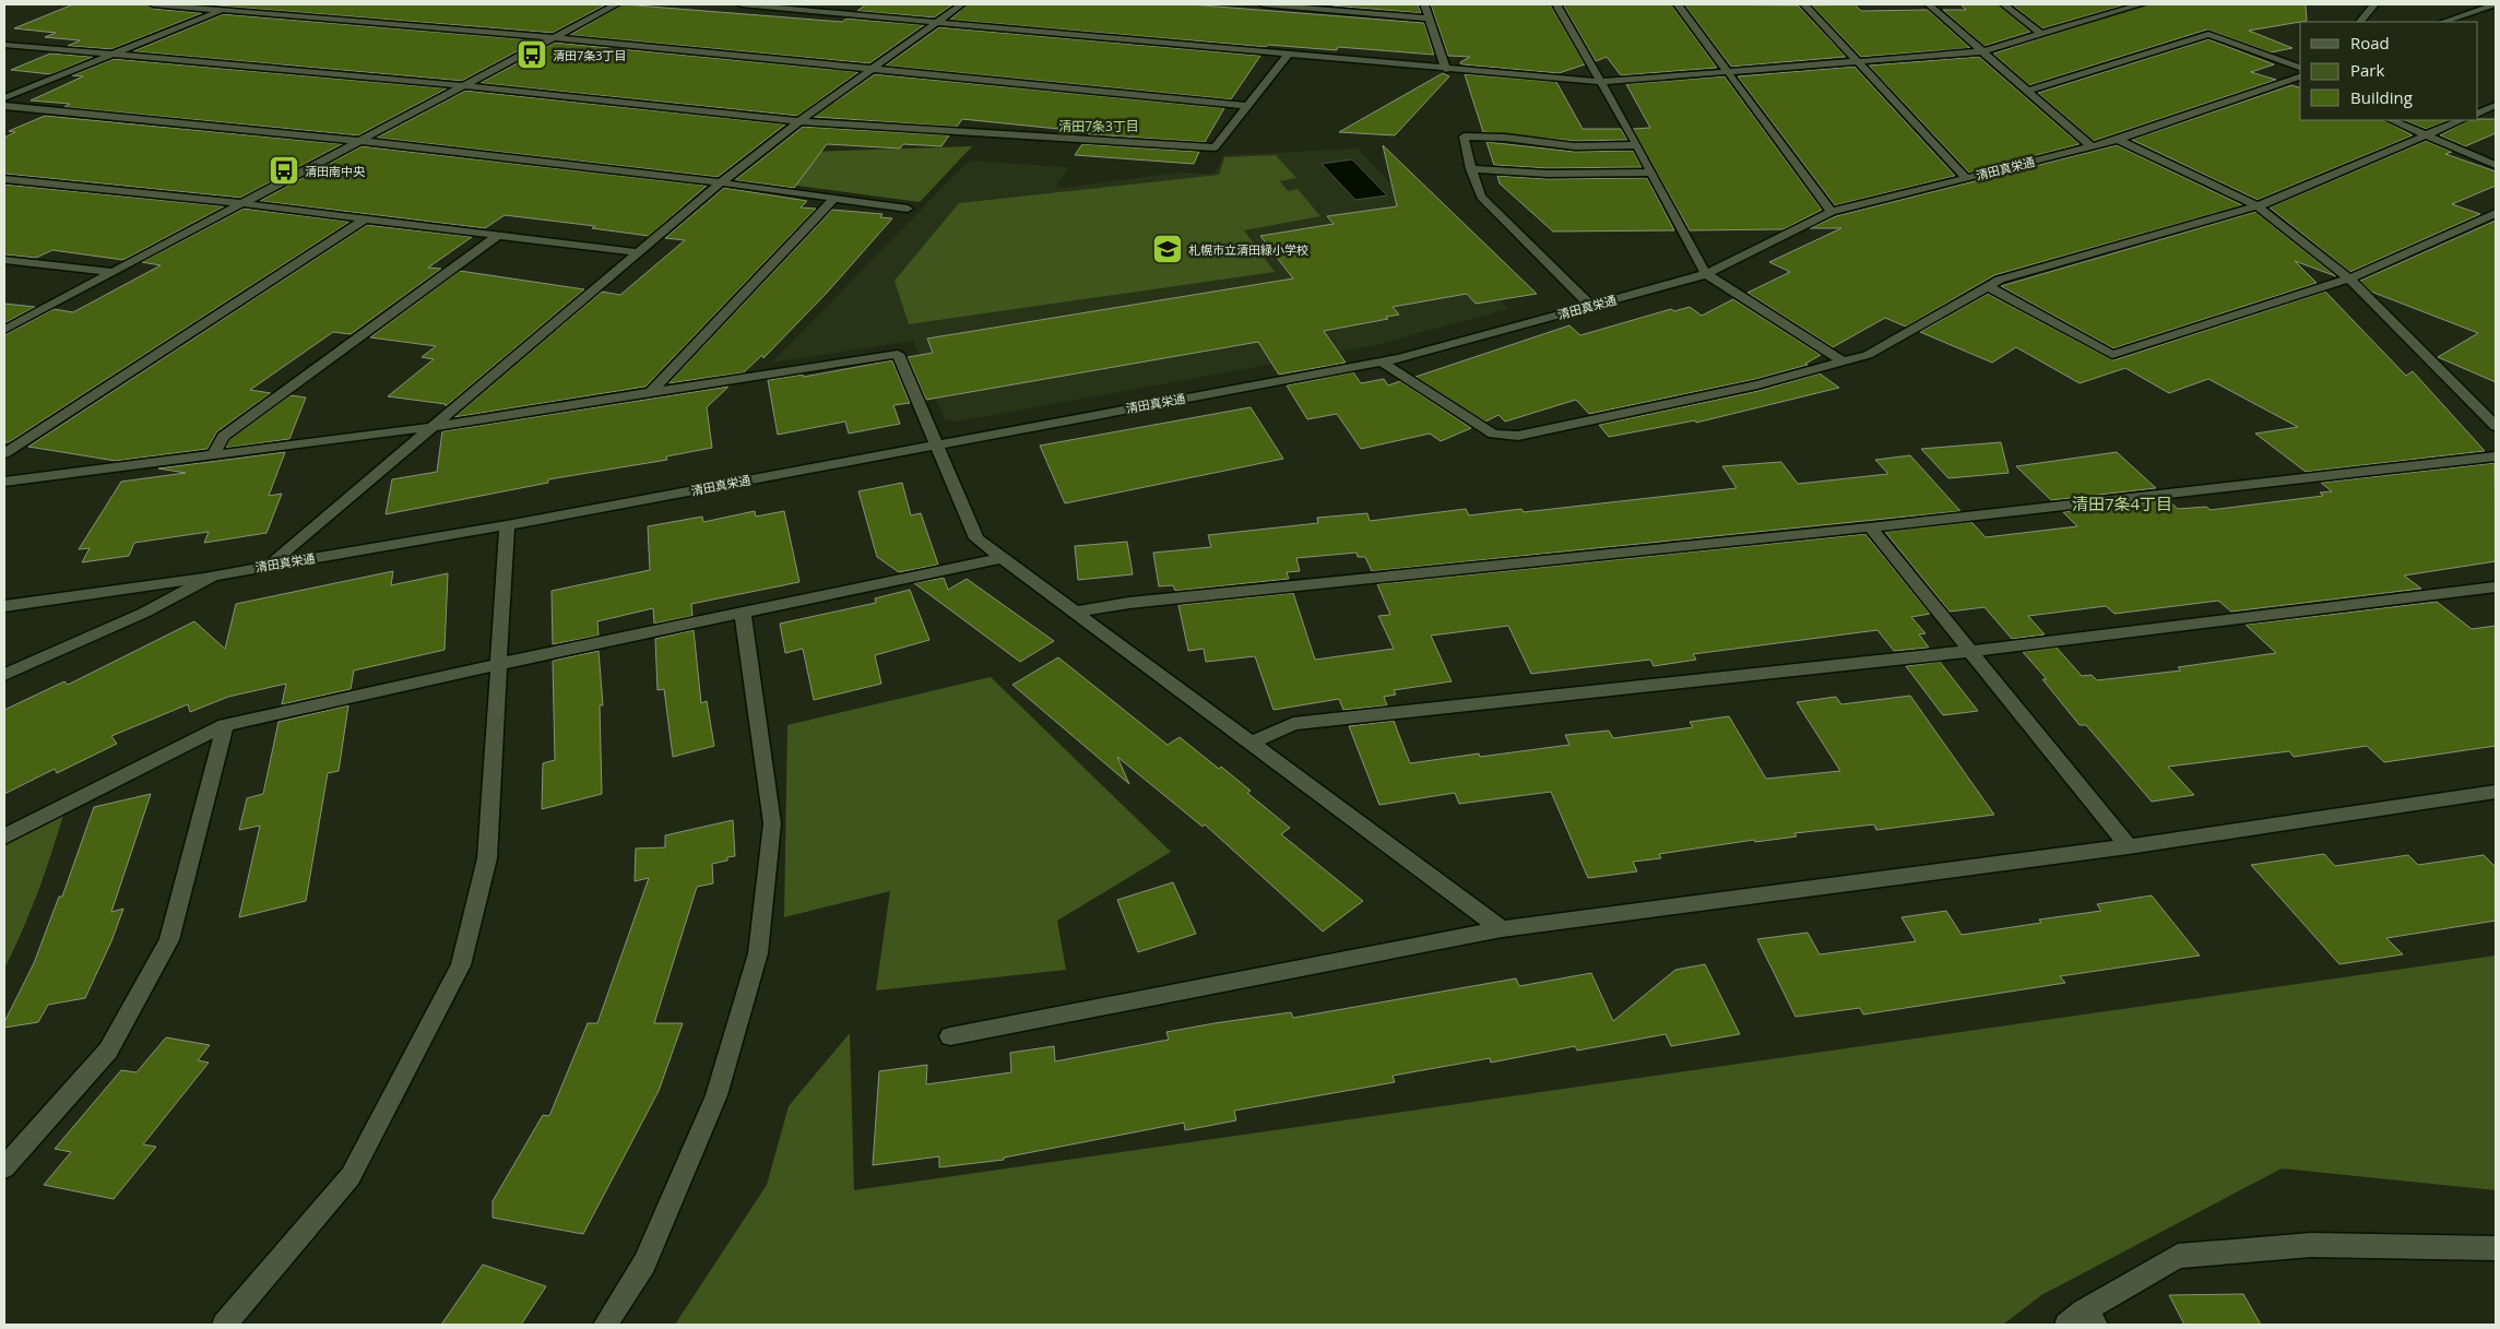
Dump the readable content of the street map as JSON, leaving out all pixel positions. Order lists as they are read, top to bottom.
{
  "streets": {
    "street": ["清田真栄通"]
  },
  "districts": ["清田7条3丁目", "清田7条4丁目"],
  "places": {
    "bus stop": ["清田7条3丁目", "清田南中央"],
    "school or university": ["札幌市立清田緑小学校"]
  },
  "legend": ["Road", "Park", "Building"]
}
